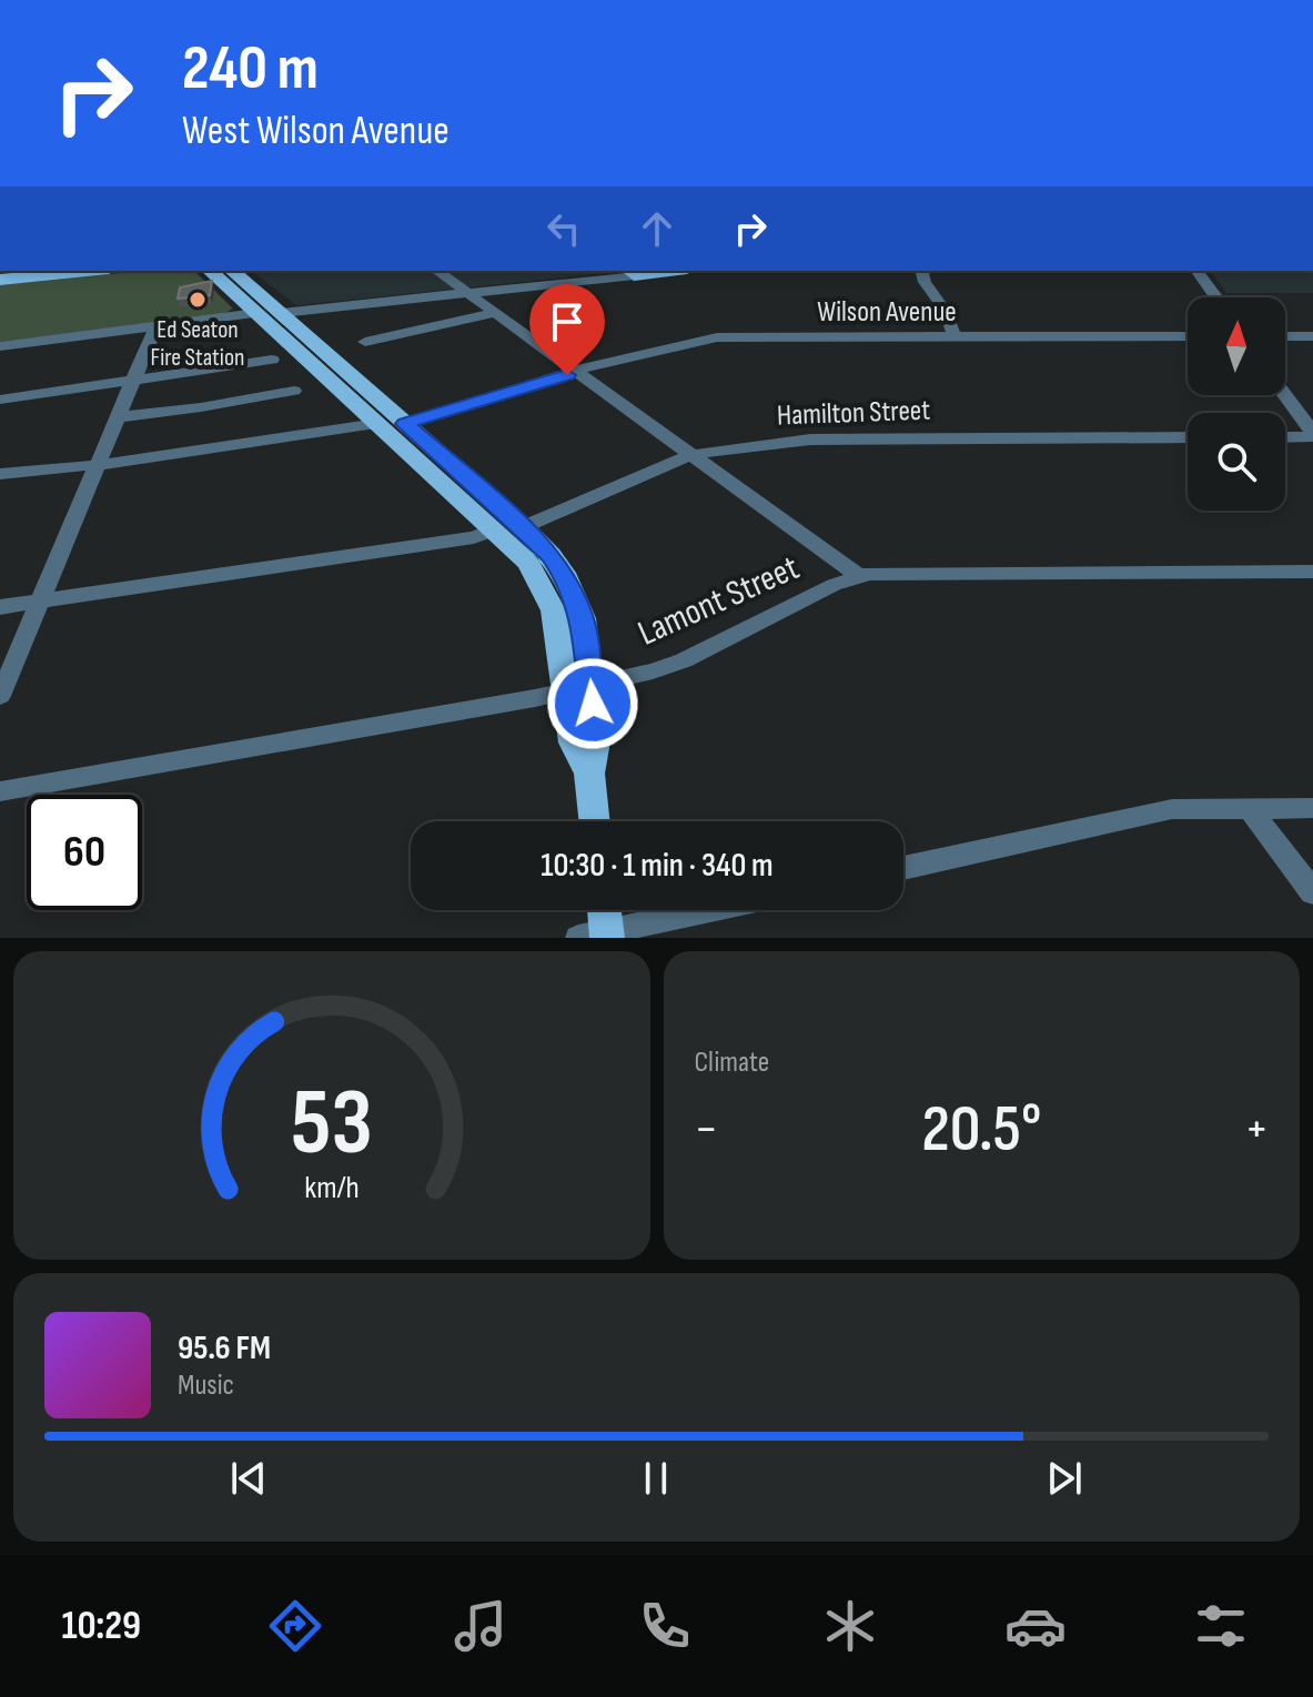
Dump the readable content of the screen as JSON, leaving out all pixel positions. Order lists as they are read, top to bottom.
{
  "streets": {
    "street": ["Wilson Avenue", "Hamilton Street", "Lamont Street"]
  },
  "places": ["Ed Seaton Fire Station"],
  "north": "top",
  "page": {
    "turn": ["240 m", "West Wilson Avenue"],
    "limit": "60",
    "trip": "10:30 · 1 min · 340 m",
    "tile": "Climate",
    "heat": ["−", "20.5°", "+"],
    "song": ["95.6 FM", "Music"],
    "tabs": "10:29",
    "gauge": ["53", "km/h"]
  }
}
